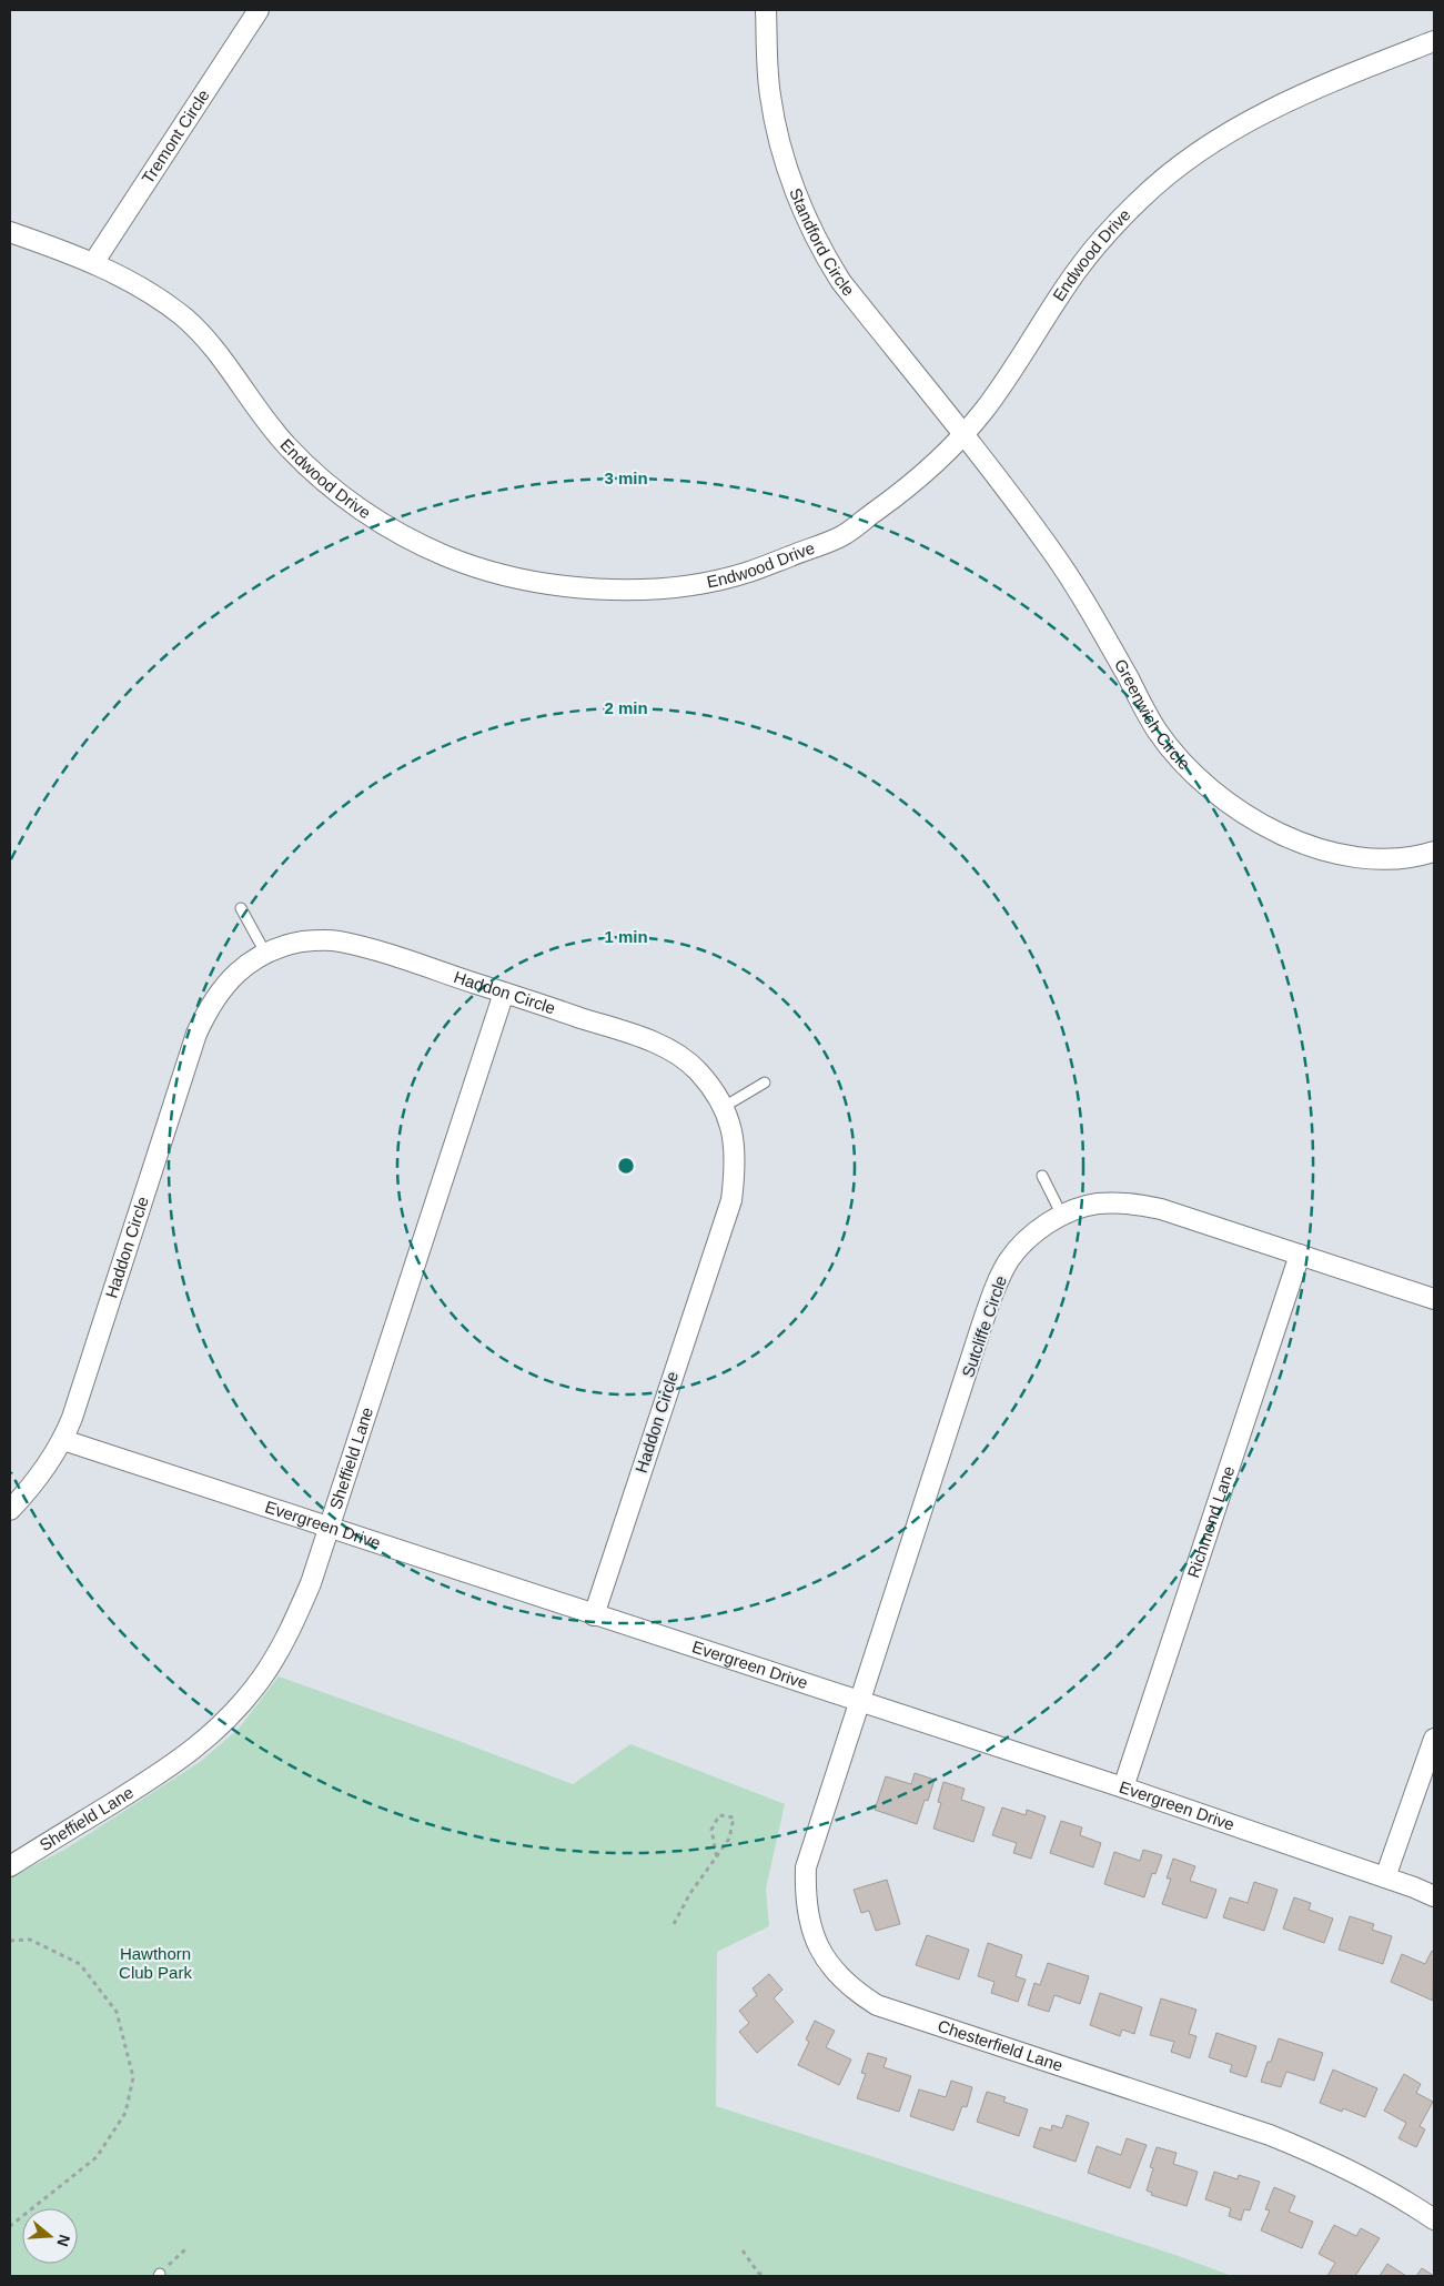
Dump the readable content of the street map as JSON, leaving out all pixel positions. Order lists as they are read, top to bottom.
{
  "streets": {
    "street": [
      "Tremont Circle",
      "Standford Circle",
      "Endwood Drive",
      "Greenwich Circle",
      "Haddon Circle",
      "Sutcliffe Circle",
      "Sheffield Lane",
      "Richmond Lane",
      "Evergreen Drive",
      "Chesterfield Lane"
    ]
  },
  "crossings": [
    ["Tremont Circle", "Endwood Drive"],
    ["Standford Circle", "Endwood Drive"],
    ["Standford Circle", "Greenwich Circle"],
    ["Endwood Drive", "Greenwich Circle"],
    ["Haddon Circle", "Sheffield Lane"],
    ["Haddon Circle", "Evergreen Drive"],
    ["Sutcliffe Circle", "Richmond Lane"],
    ["Sutcliffe Circle", "Evergreen Drive"],
    ["Sutcliffe Circle", "Chesterfield Lane"],
    ["Sheffield Lane", "Evergreen Drive"],
    ["Richmond Lane", "Evergreen Drive"],
    ["Evergreen Drive", "Chesterfield Lane"]
  ],
  "parks": ["Hawthorn Club Park"],
  "north": "right",
  "rings": ["3 min", "2 min", "1 min"]
}
